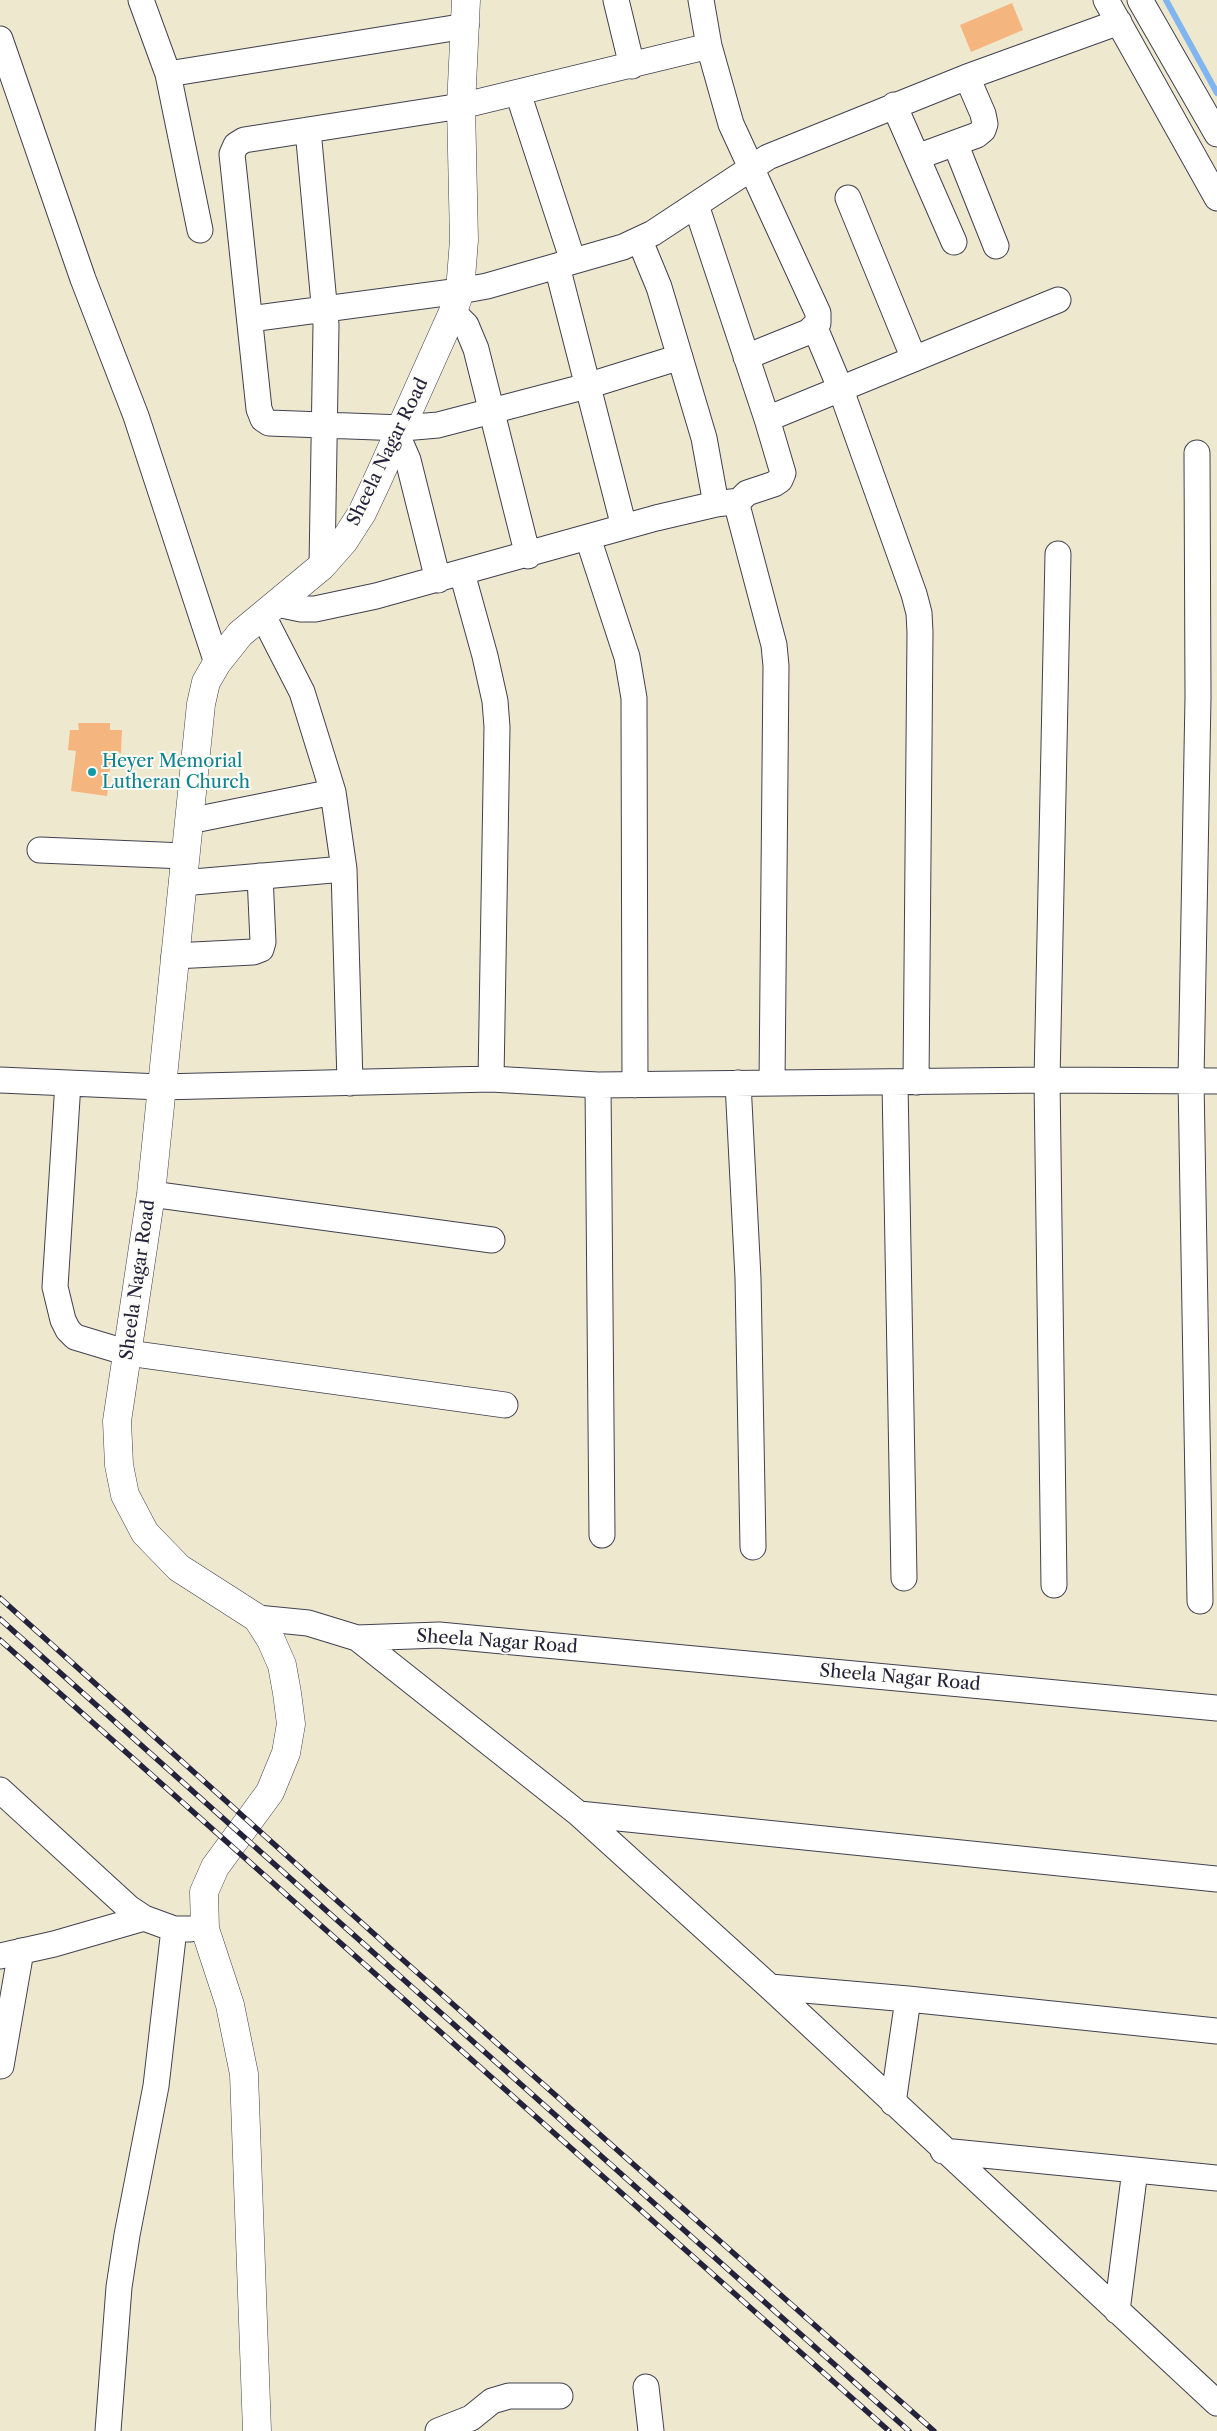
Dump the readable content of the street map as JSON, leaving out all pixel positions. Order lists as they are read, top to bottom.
{
  "streets": {
    "main road": ["Sheela Nagar Road"]
  },
  "places": ["Heyer Memorial Lutheran Church"]
}
